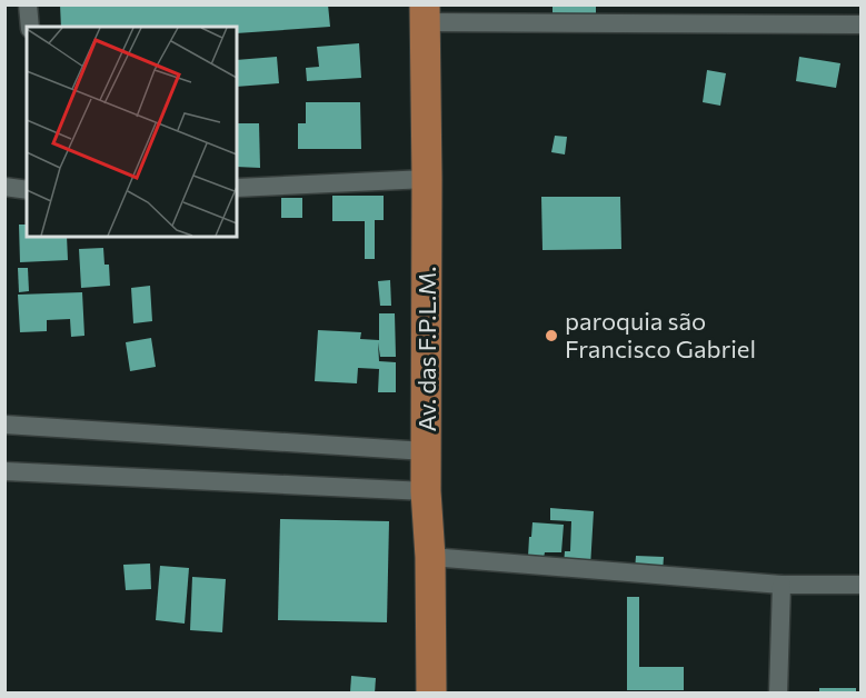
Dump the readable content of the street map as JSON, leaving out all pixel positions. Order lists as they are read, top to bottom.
{
  "streets": {
    "main road": ["Av. das F.P.L.M."]
  },
  "places": ["paroquia são Francisco Gabriel"]
}
